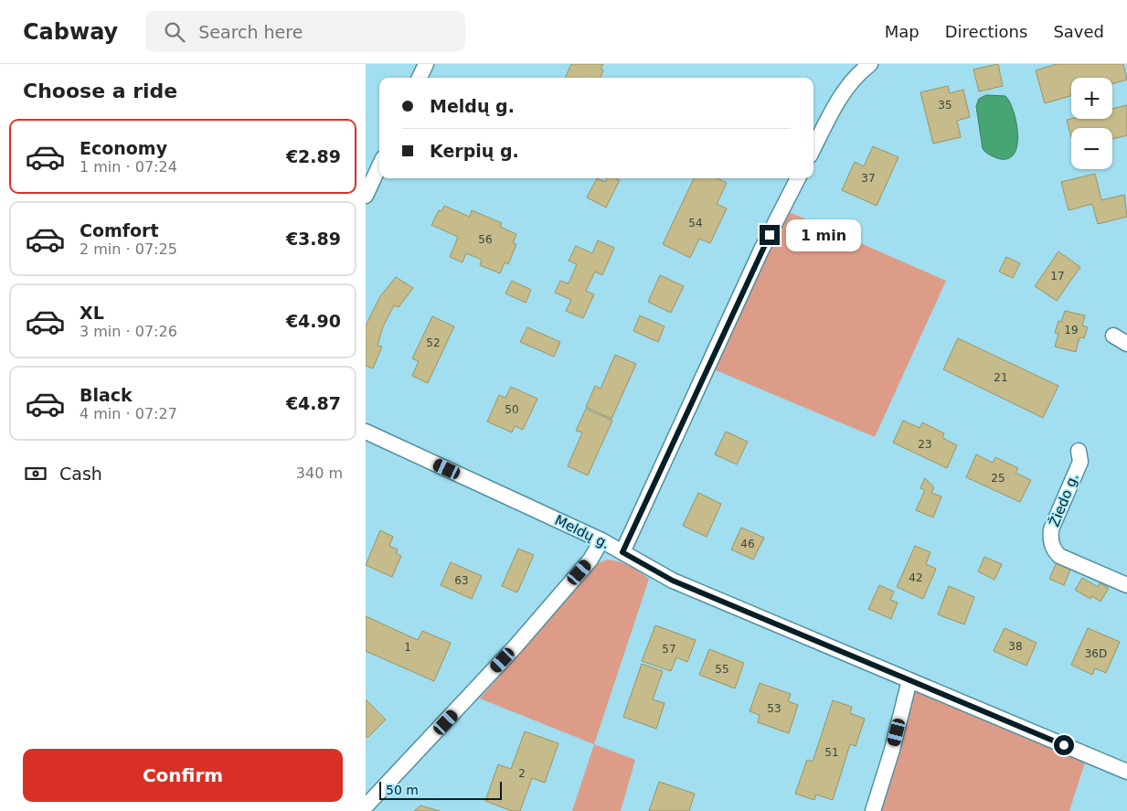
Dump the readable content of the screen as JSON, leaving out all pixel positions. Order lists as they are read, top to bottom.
{
  "streets": {
    "street": ["Žiedo g.", "Meldų g."]
  },
  "house_numbers": [
    "35",
    "37",
    "54",
    "56",
    "17",
    "19",
    "52",
    "21",
    "50",
    "23",
    "25",
    "46",
    "42",
    "63",
    "38",
    "1",
    "57",
    "36D",
    "55",
    "53",
    "51",
    "2"
  ],
  "scale_bar": "50 m",
  "page": {
    "header": "Cabway",
    "search": "Search here",
    "nav": ["Map", "Directions", "Saved"],
    "heading": "Choose a ride",
    "map_buttons": ["+", "−"],
    "banner": ["Meldų g.", "Kerpių g."],
    "list": [
      {
        "name": "Economy",
        "note": "1 min · 07:24",
        "value": "€2.89"
      },
      {
        "name": "Comfort",
        "note": "2 min · 07:25",
        "value": "€3.89"
      },
      {
        "name": "XL",
        "note": "3 min · 07:26",
        "value": "€4.90"
      },
      {
        "name": "Black",
        "note": "4 min · 07:27",
        "value": "€4.87"
      }
    ],
    "bubble": "1 min",
    "pay": ["Cash", "340 m"],
    "buttons": "Confirm",
    "scale": "50 m"
  }
}
